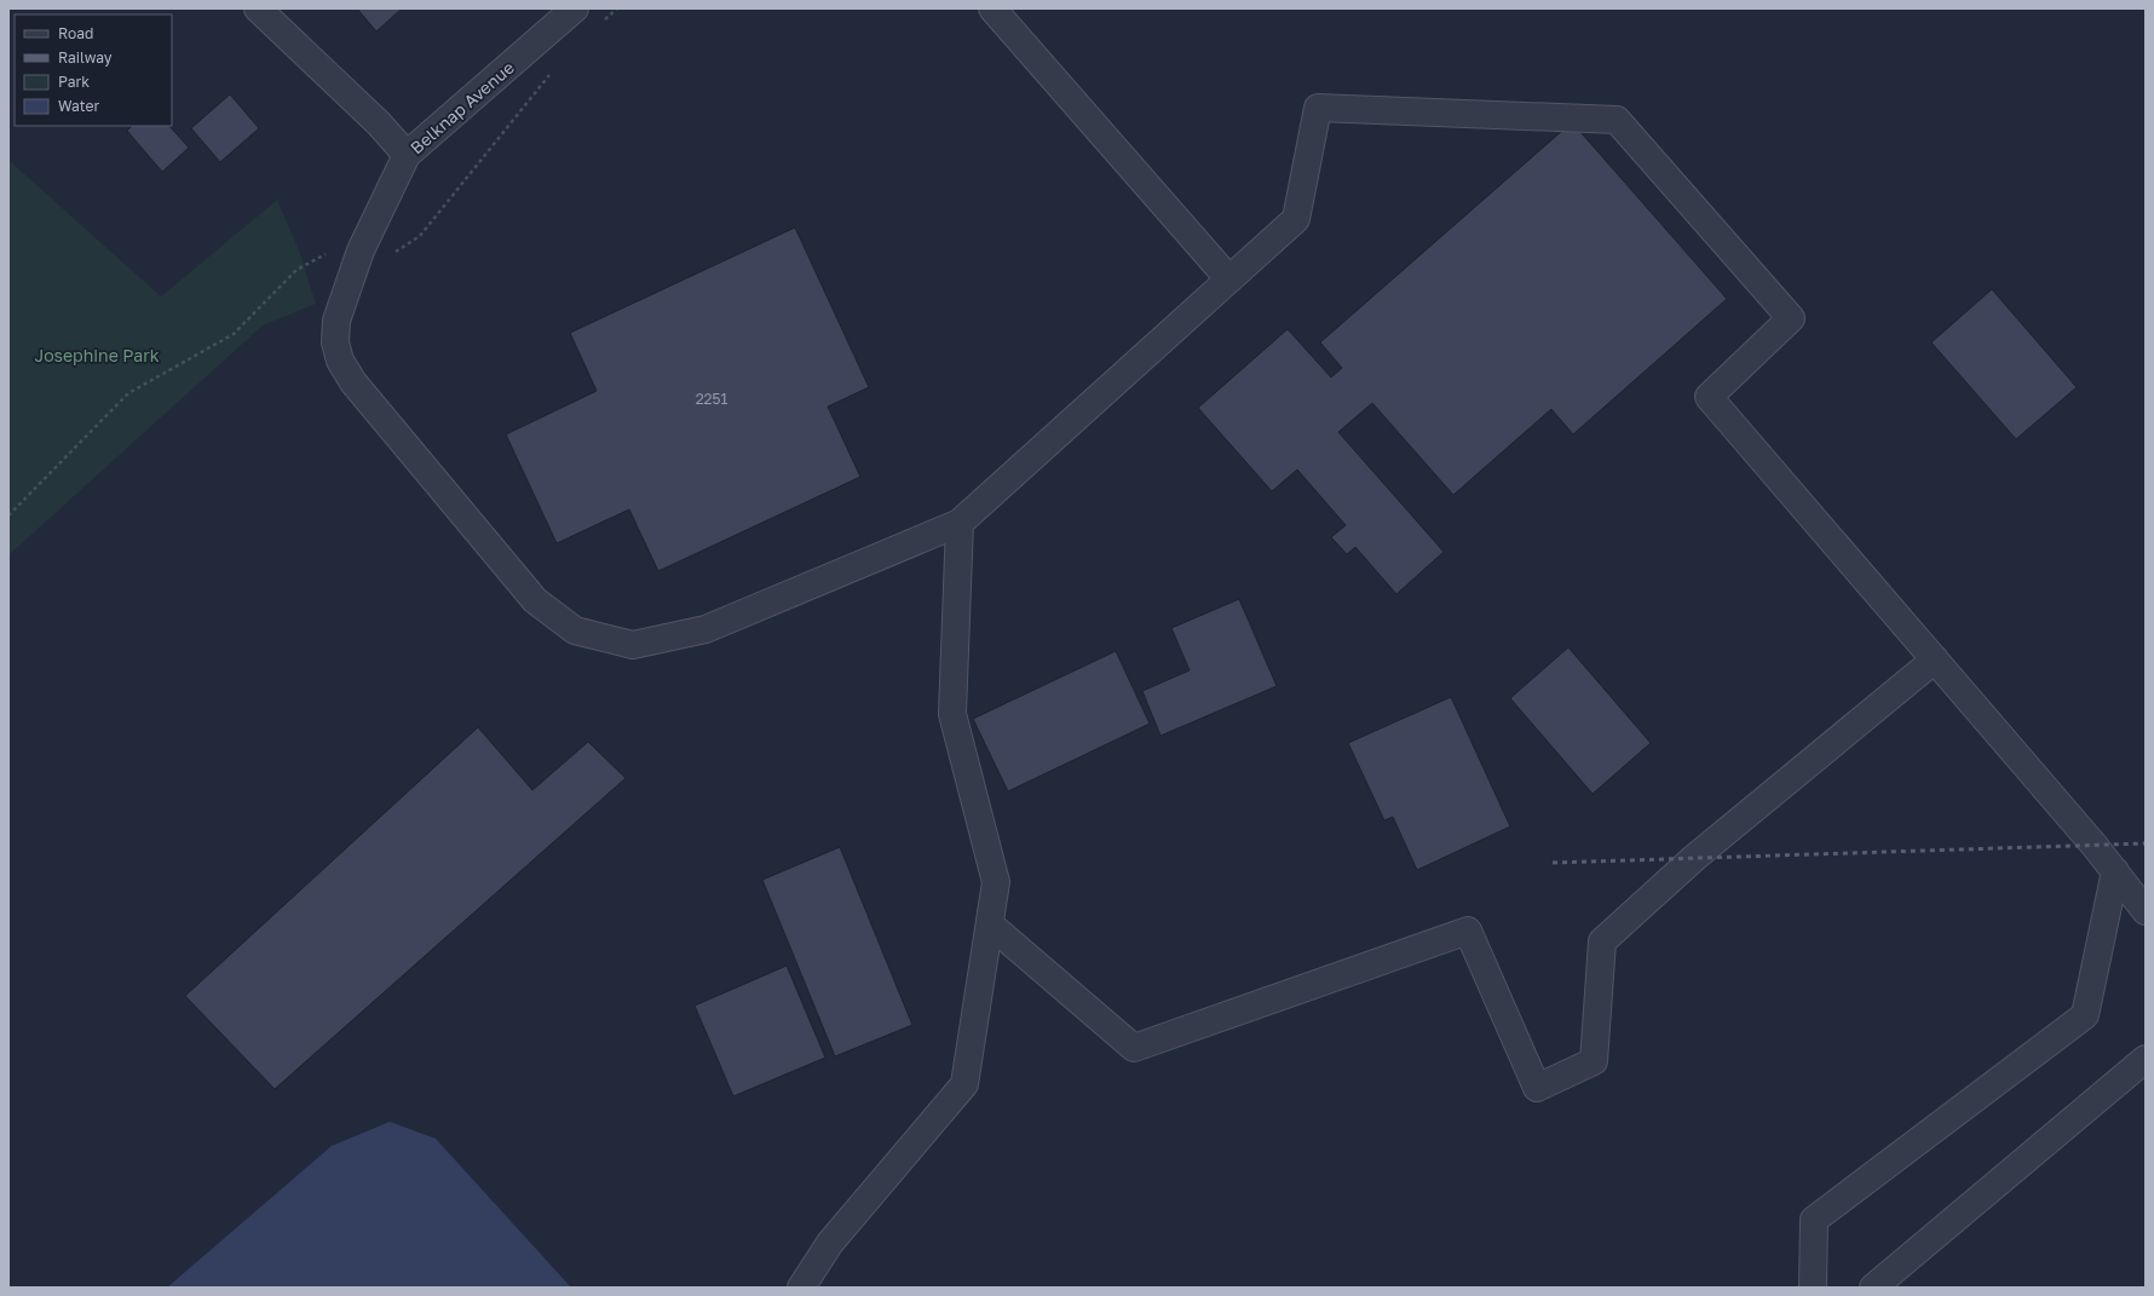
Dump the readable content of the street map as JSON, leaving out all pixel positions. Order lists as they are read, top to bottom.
{
  "streets": {
    "street": ["Belknap Avenue"]
  },
  "parks": ["Josephine Park"],
  "house_numbers": ["2251"],
  "legend": [
    "Road",
    "Railway",
    "Park",
    "Water"
  ]
}
